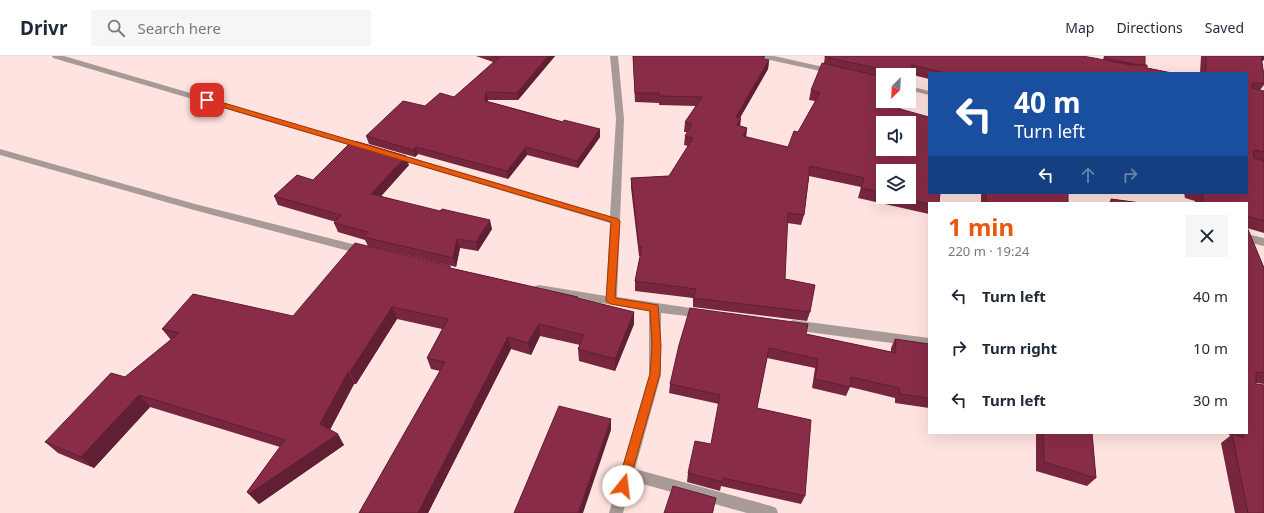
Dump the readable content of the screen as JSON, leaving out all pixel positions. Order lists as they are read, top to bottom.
{
  "north": "bottom left",
  "page": {
    "header": "Drivr",
    "search": "Search here",
    "nav": ["Map", "Directions", "Saved"],
    "turn": ["40 m", "Turn left"],
    "heading": ["1 min", "220 m · 19:24"],
    "list": [
      {
        "name": "Turn left",
        "value": "40 m"
      },
      {
        "name": "Turn right",
        "value": "10 m"
      },
      {
        "name": "Turn left",
        "value": "30 m"
      }
    ]
  }
}
